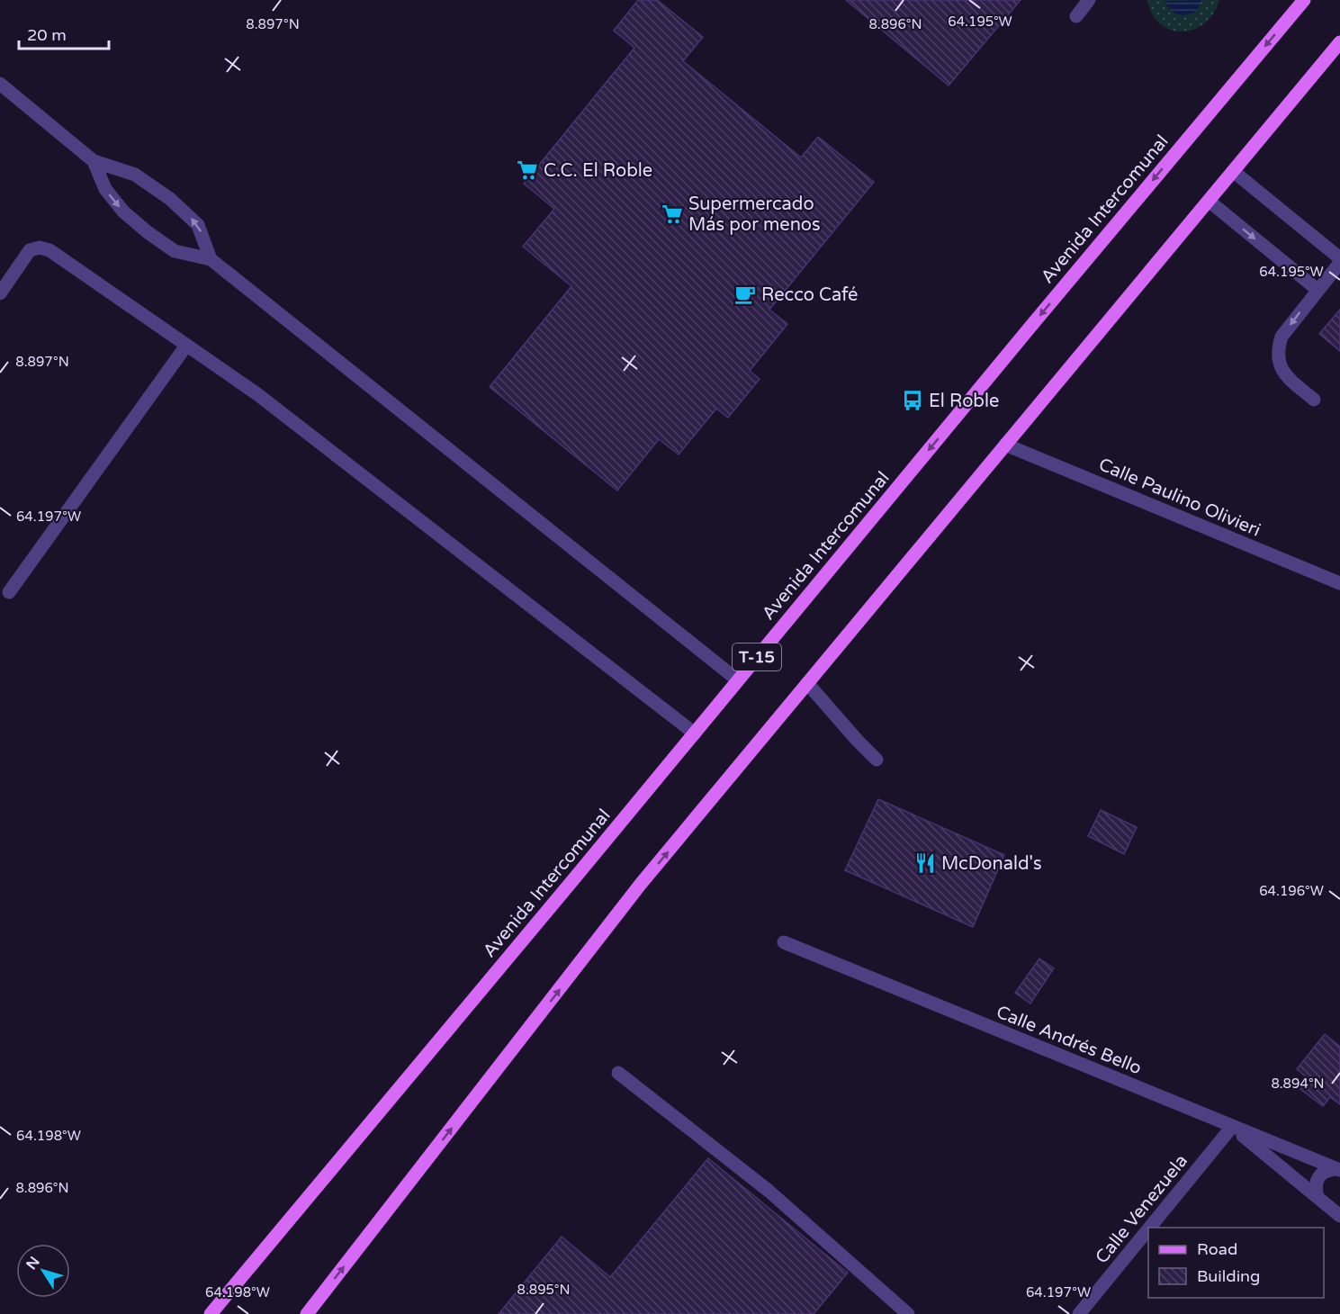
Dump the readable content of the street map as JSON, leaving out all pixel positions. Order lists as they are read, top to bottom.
{
  "streets": {
    "main road": ["Avenida Intercomunal", "T-15"],
    "street": ["Calle Paulino Olivieri", "Calle Andrés Bello", "Calle Venezuela"]
  },
  "crossings": [
    ["Calle Andrés Bello", "Calle Venezuela"]
  ],
  "places": {
    "supermarket": ["C.C. El Roble", "Supermercado Más por menos"],
    "cafe": ["Recco Café"],
    "bus stop": ["El Roble"],
    "restaurant": ["McDonald's"]
  },
  "legend": ["Road", "Building"],
  "scale_bar": "20 m",
  "north": "top left",
  "coordinates": [
    "64.195°W",
    "8.897°N",
    "8.896°N",
    "64.197°W",
    "64.196°W",
    "8.894°N",
    "64.198°W",
    "8.895°N"
  ]
}
